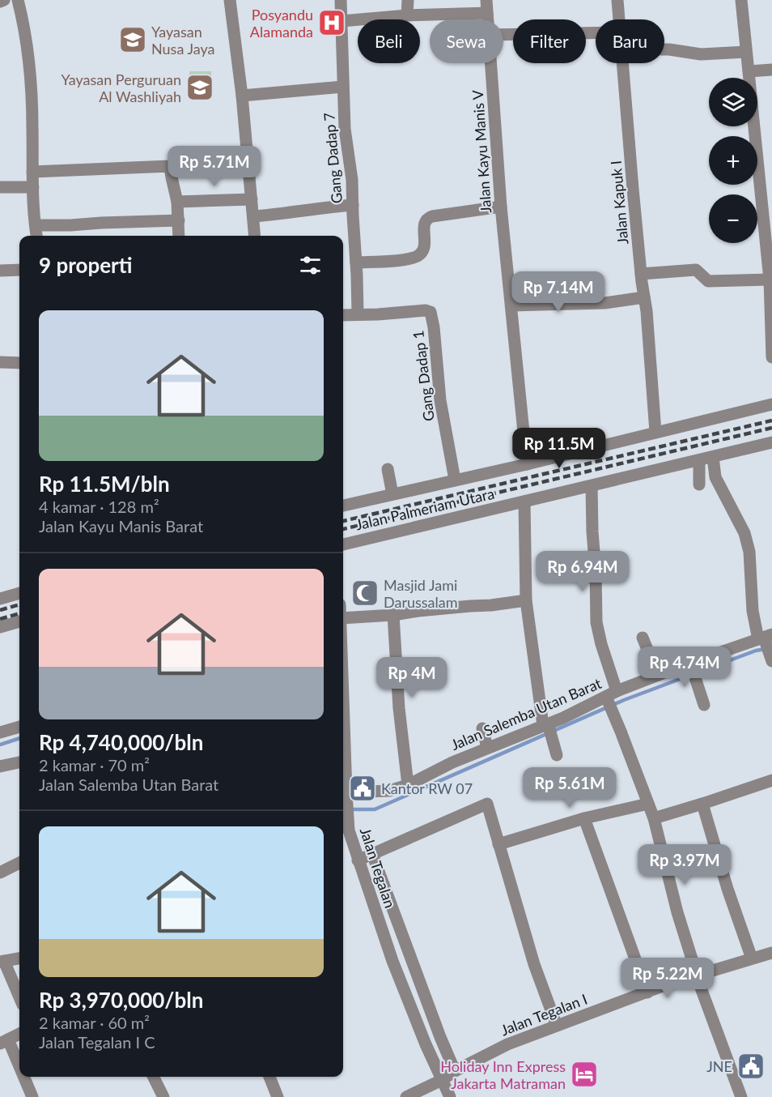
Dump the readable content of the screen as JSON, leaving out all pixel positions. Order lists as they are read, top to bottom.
{
  "streets": {
    "street": [
      "Jalan Kayu Manis V",
      "Gang Dadap 7",
      "Jalan Kapuk I",
      "Gang Dadap 1",
      "Jalan Palmeriam Utara",
      "Jalan Salemba Utan Barat",
      "Jalan Tegalan",
      "Jalan Tegalan I"
    ]
  },
  "crossings": [
    ["Gang Dadap 7", "Gang Dadap 1"],
    ["Jalan Salemba Utan Barat", "Jalan Tegalan"],
    ["Jalan Tegalan", "Jalan Tegalan I"]
  ],
  "places": {
    "hospital": ["Posyandu Alamanda"],
    "school or university": ["Yayasan Nusa Jaya", "Yayasan Perguruan Al Washliyah"],
    "mosque": ["Masjid Jami Darussalam"],
    "public building": ["Kantor RW 07", "JNE"],
    "hotel": ["Holiday Inn Express Jakarta Matraman"]
  },
  "page": {
    "chip": [
      "Beli",
      "Sewa",
      "Filter",
      "Baru"
    ],
    "map_buttons": ["+", "−"],
    "price": [
      "Rp 5.71M",
      "Rp 7.14M",
      "Rp 11.5M",
      "Rp 6.94M",
      "Rp 4.74M",
      "Rp 4M",
      "Rp 5.61M",
      "Rp 3.97M",
      "Rp 5.22M"
    ],
    "heading": "9 properti",
    "list": [
      {
        "name": "Rp 11.5M/bln",
        "note": "4 kamar · 128 m² · Jalan Kayu Manis Barat"
      },
      {
        "name": "Rp 4,740,000/bln",
        "note": "2 kamar · 70 m² · Jalan Salemba Utan Barat"
      },
      {
        "name": "Rp 3,970,000/bln",
        "note": "2 kamar · 60 m² · Jalan Tegalan I C"
      }
    ]
  }
}
